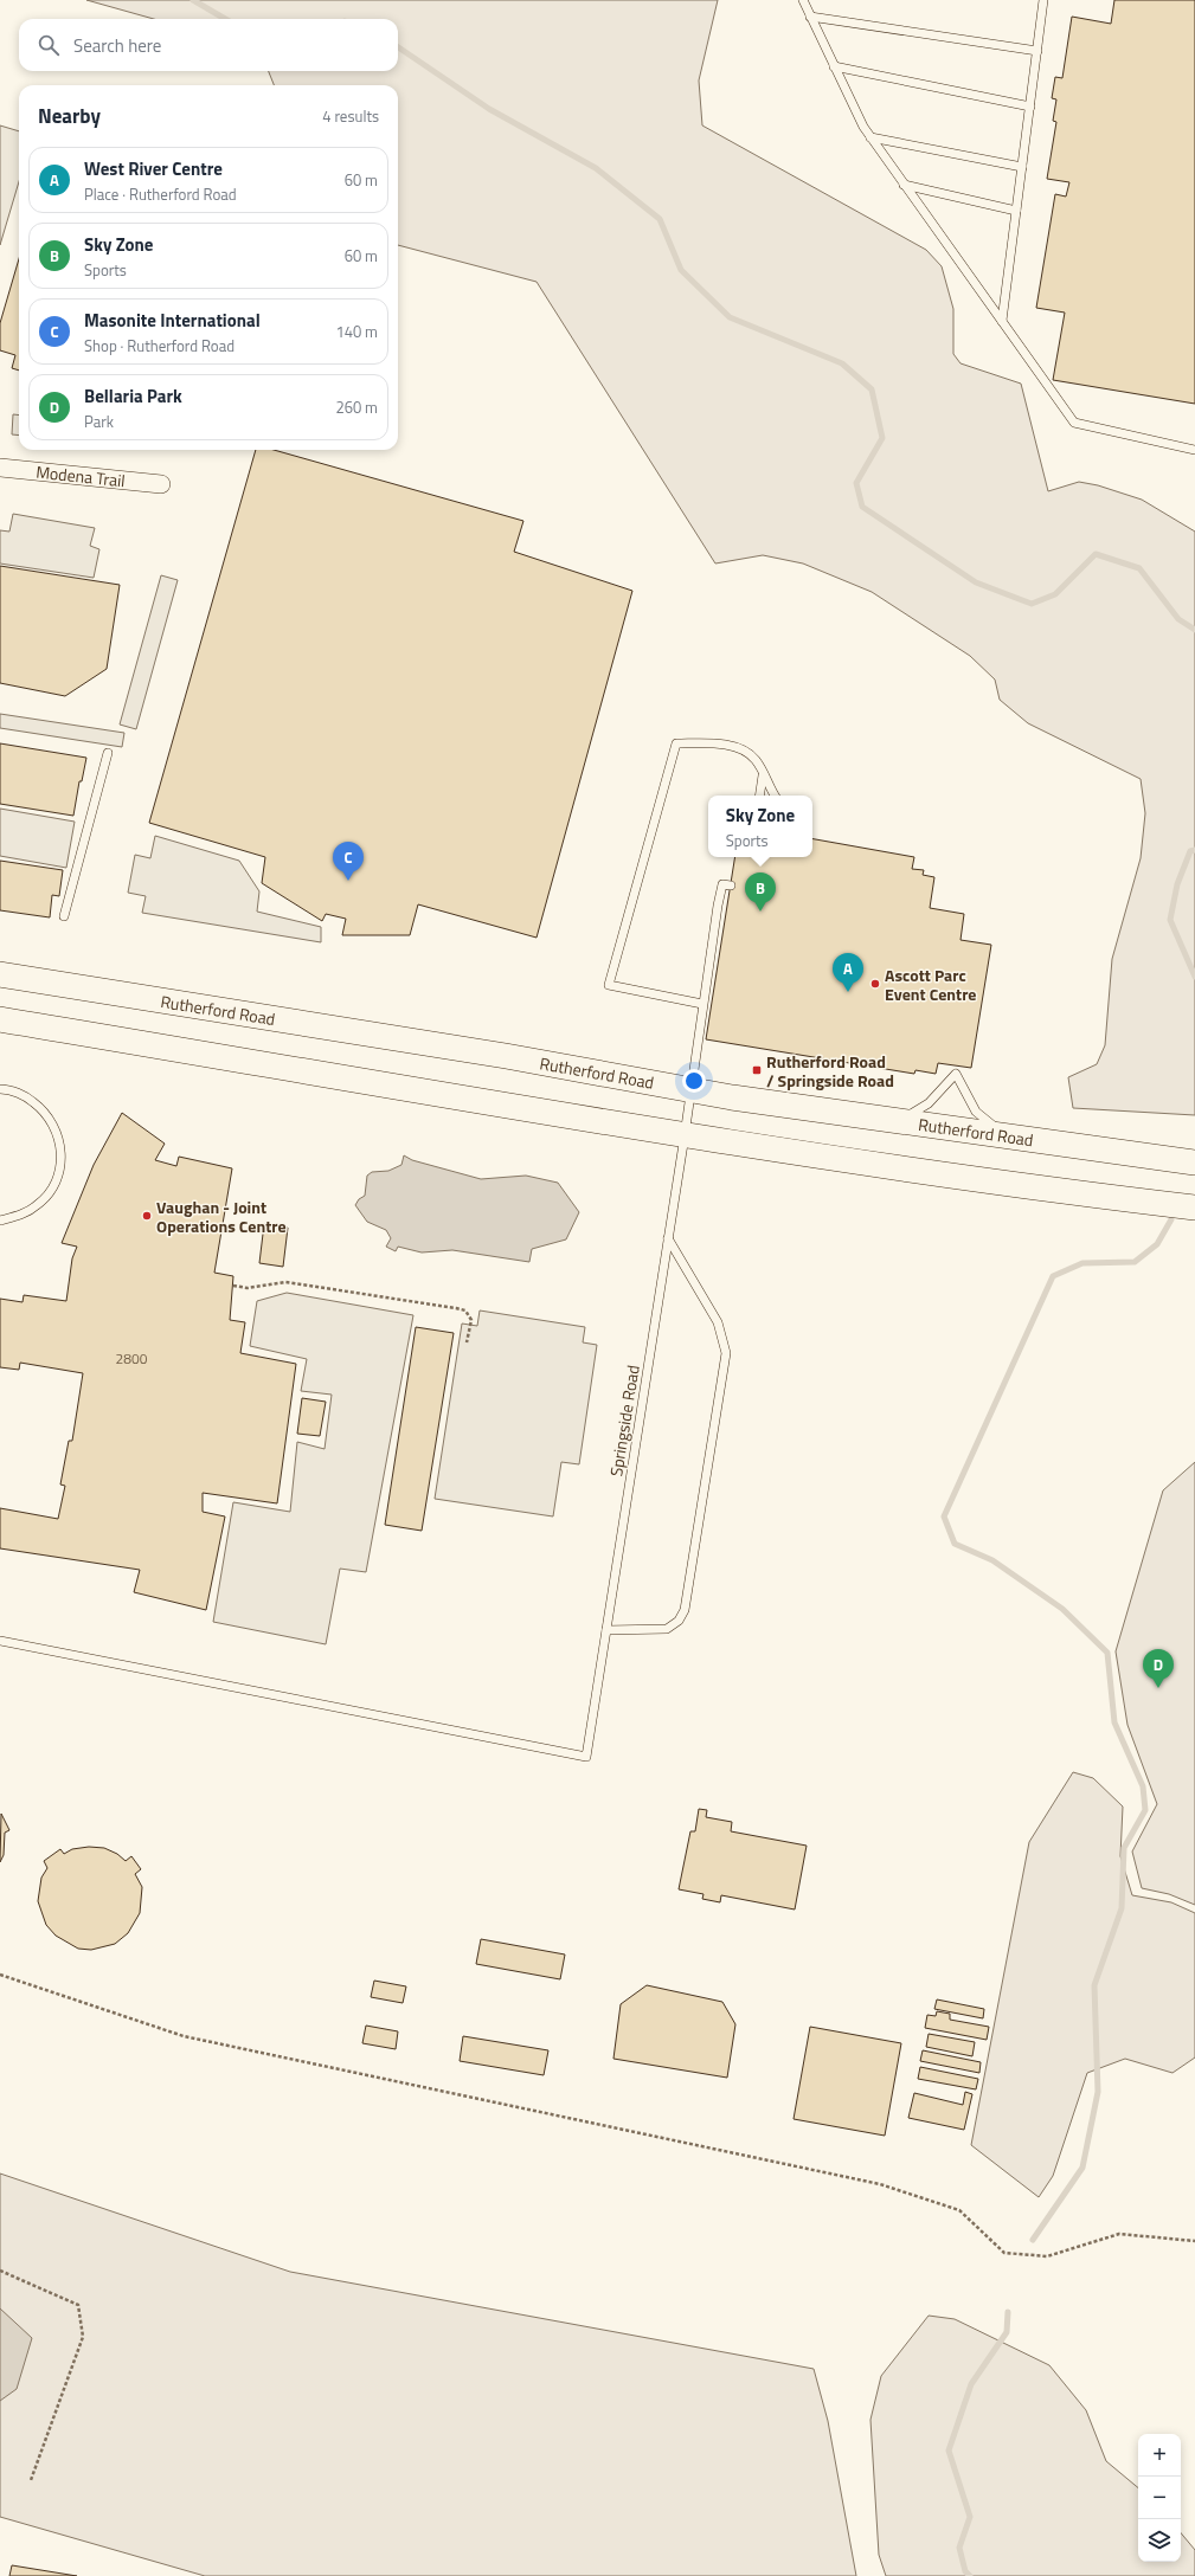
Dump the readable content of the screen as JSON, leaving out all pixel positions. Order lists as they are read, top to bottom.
{
  "streets": {
    "main road": ["Rutherford Road"],
    "street": ["Modena Trail"],
    "lane": ["Springside Road"]
  },
  "crossings": [
    ["Rutherford Road", "Springside Road"]
  ],
  "places": {
    "other": ["Ascott Parc Event Centre", "Vaughan - Joint Operations Centre"],
    "transit": ["Rutherford Road / Springside Road"]
  },
  "house_numbers": ["2800"],
  "page": {
    "search": "Search here",
    "heading": ["Nearby", "4 results"],
    "list": [
      {
        "mark": "A",
        "name": "West River Centre",
        "note": "Place · Rutherford Road",
        "value": "60 m"
      },
      {
        "mark": "B",
        "name": "Sky Zone",
        "note": "Sports",
        "value": "60 m"
      },
      {
        "mark": "C",
        "name": "Masonite International",
        "note": "Shop · Rutherford Road",
        "value": "140 m"
      },
      {
        "mark": "D",
        "name": "Bellaria Park",
        "note": "Park",
        "value": "260 m"
      }
    ],
    "popup": ["Sky Zone", "Sports"],
    "pins": [
      "C",
      "B",
      "A",
      "D"
    ],
    "map_buttons": ["+", "−"]
  }
}
